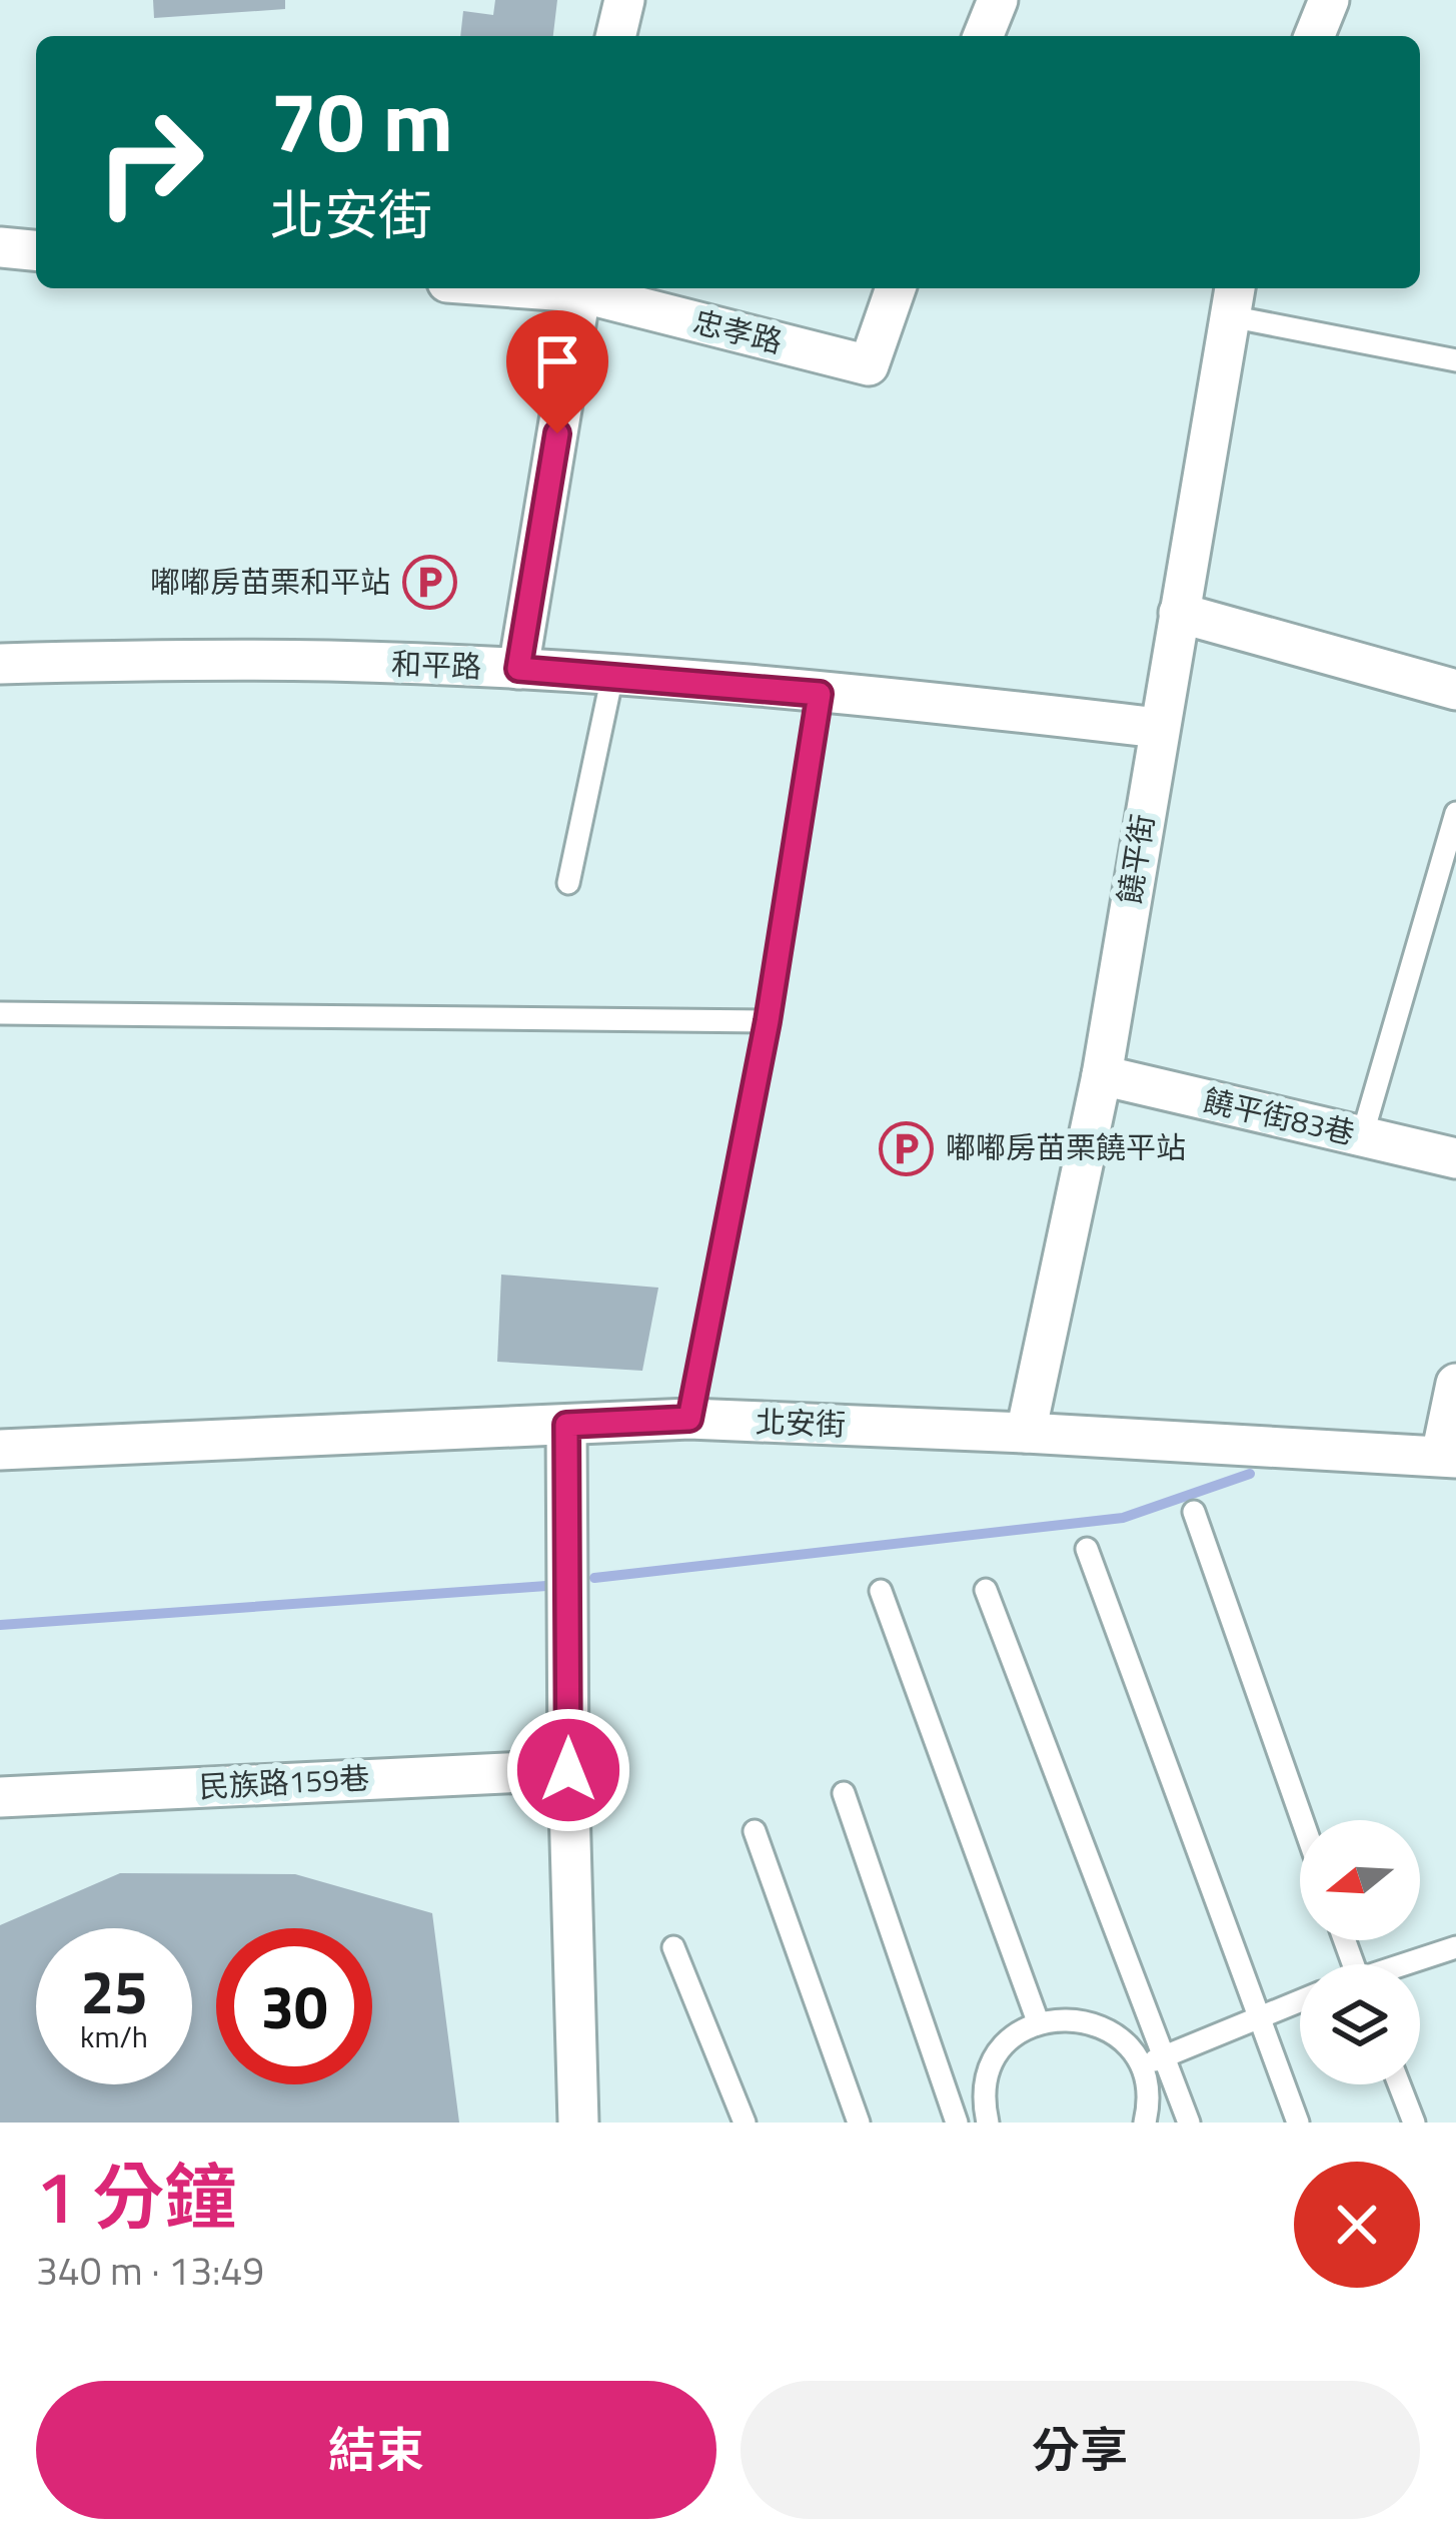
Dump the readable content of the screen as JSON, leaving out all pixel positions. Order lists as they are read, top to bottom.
{
  "streets": {
    "street": [
      "忠孝路",
      "和平路",
      "饒平街",
      "饒平街83巷",
      "北安街",
      "民族路159巷"
    ]
  },
  "crossings": [
    ["和平路", "饒平街"],
    ["饒平街", "饒平街83巷"],
    ["饒平街", "北安街"]
  ],
  "places": {
    "parking": ["嘟嘟房苗栗和平站", "嘟嘟房苗栗饒平站"]
  },
  "north": "left",
  "page": {
    "turn": ["70 m", "北安街"],
    "speed": "25 km/h",
    "limit": "30",
    "heading": ["1 分鐘", "340 m · 13:49"],
    "buttons": ["結束", "分享"]
  }
}
